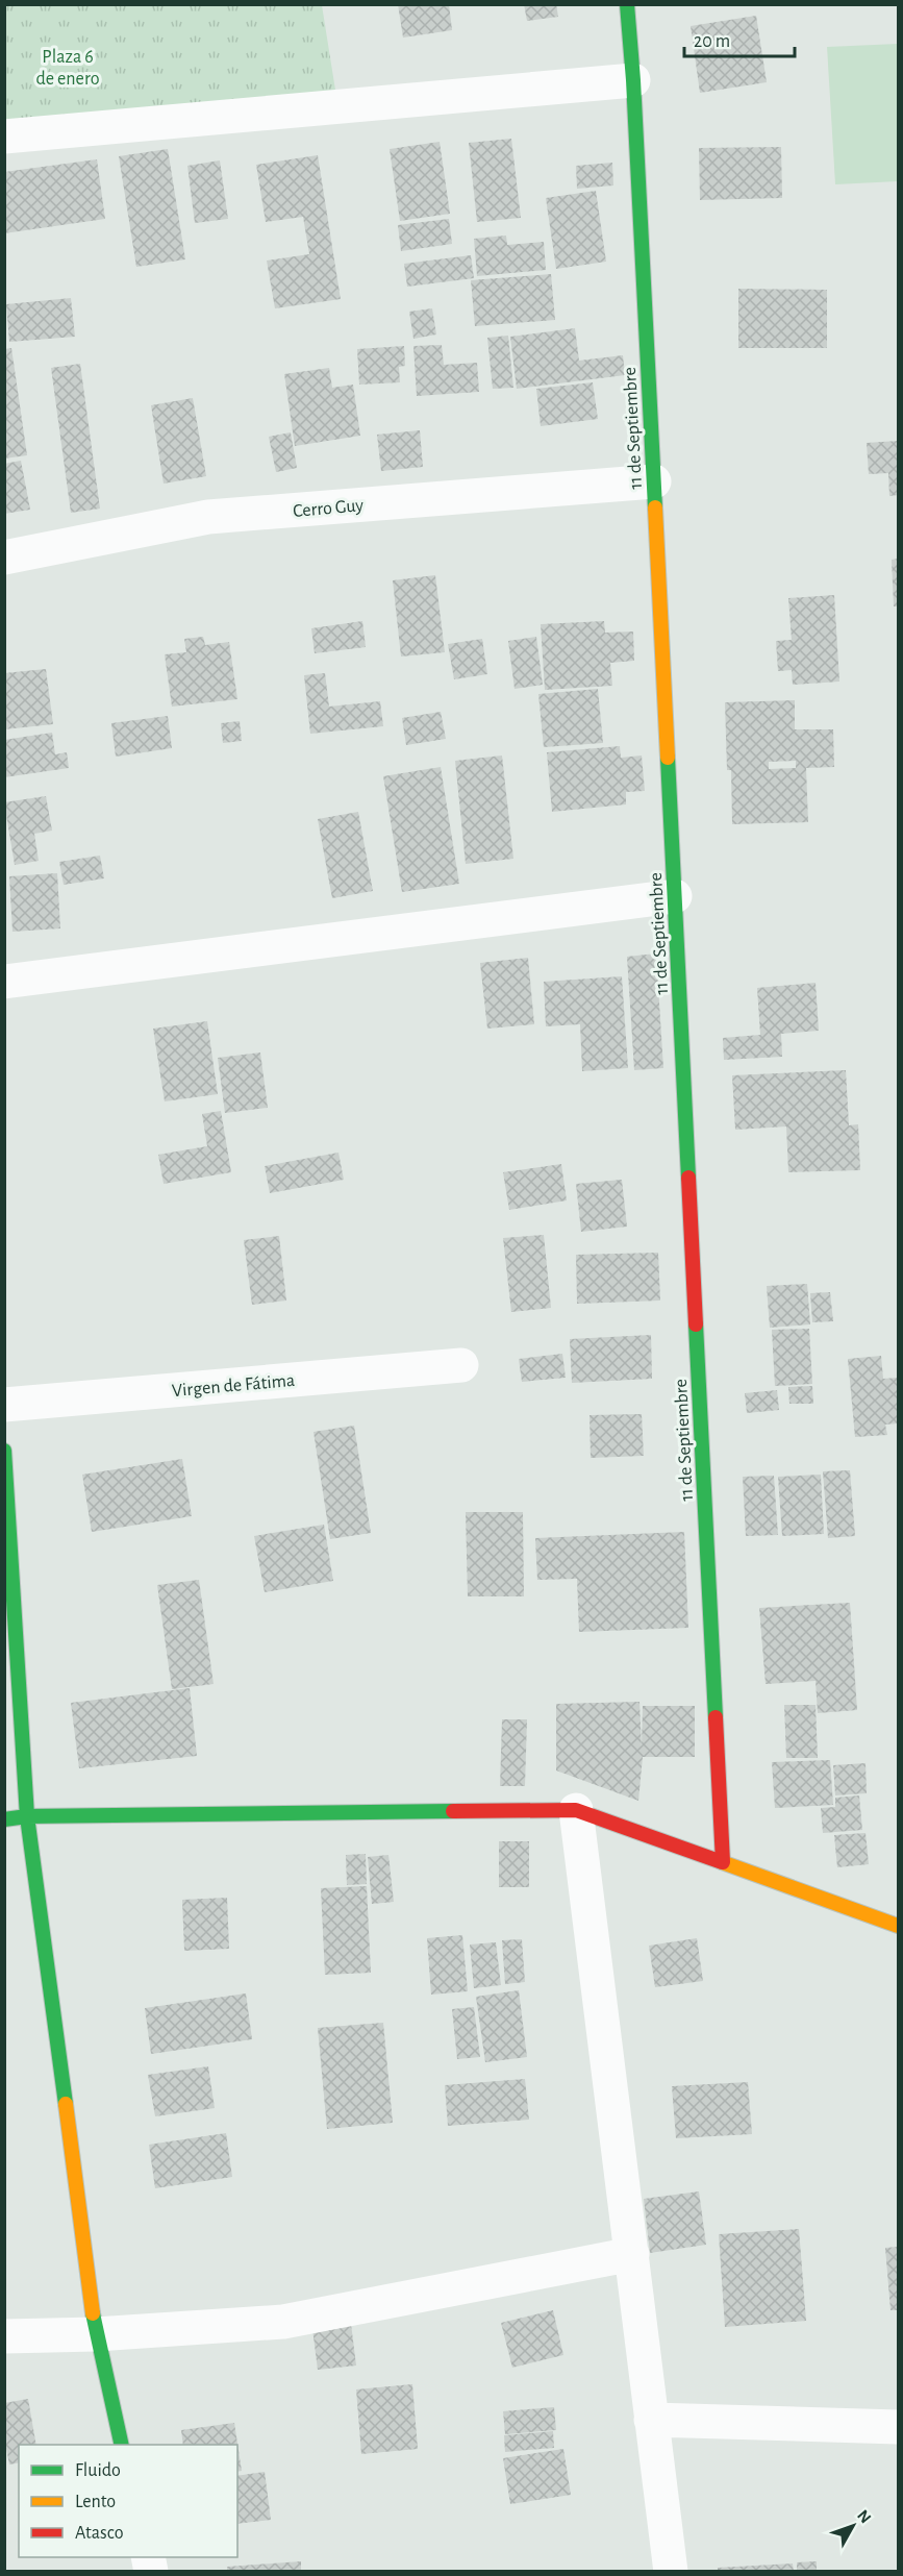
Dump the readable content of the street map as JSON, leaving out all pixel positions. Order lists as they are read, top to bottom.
{
  "streets": {
    "main road": ["11 de Septiembre"],
    "street": ["Cerro Guy", "Virgen de Fátima"]
  },
  "crossings": [
    ["11 de Septiembre", "Cerro Guy"]
  ],
  "parks": ["Plaza 6 de enero"],
  "legend": ["Fluido", "Lento", "Atasco"],
  "scale_bar": "20 m",
  "north": "top right"
}
